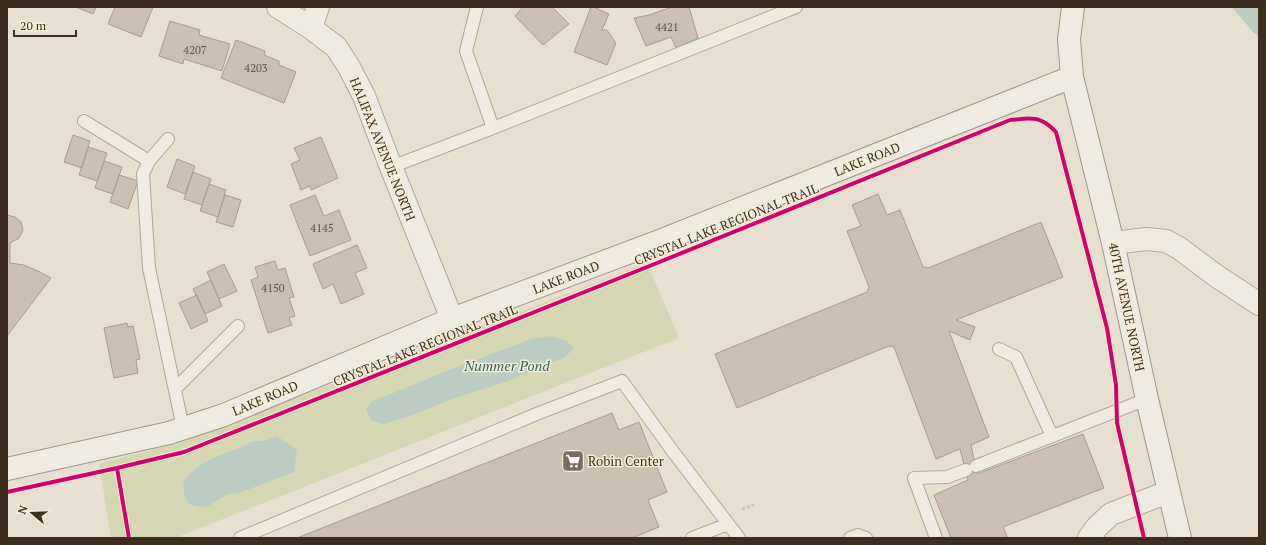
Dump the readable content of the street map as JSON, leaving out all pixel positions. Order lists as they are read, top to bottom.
{
  "streets": {
    "street": ["HALIFAX AVENUE NORTH", "LAKE ROAD", "40TH AVENUE NORTH"],
    "cycle path": ["CRYSTAL LAKE REGIONAL TRAIL"]
  },
  "crossings": [
    ["HALIFAX AVENUE NORTH", "LAKE ROAD"],
    ["LAKE ROAD", "40TH AVENUE NORTH"]
  ],
  "water": ["Nummer Pond"],
  "places": {
    "supermarket": ["Robin Center"]
  },
  "house_numbers": [
    "4421",
    "4207",
    "4203",
    "4145",
    "4150"
  ],
  "scale_bar": "20 m",
  "north": "left"
}
